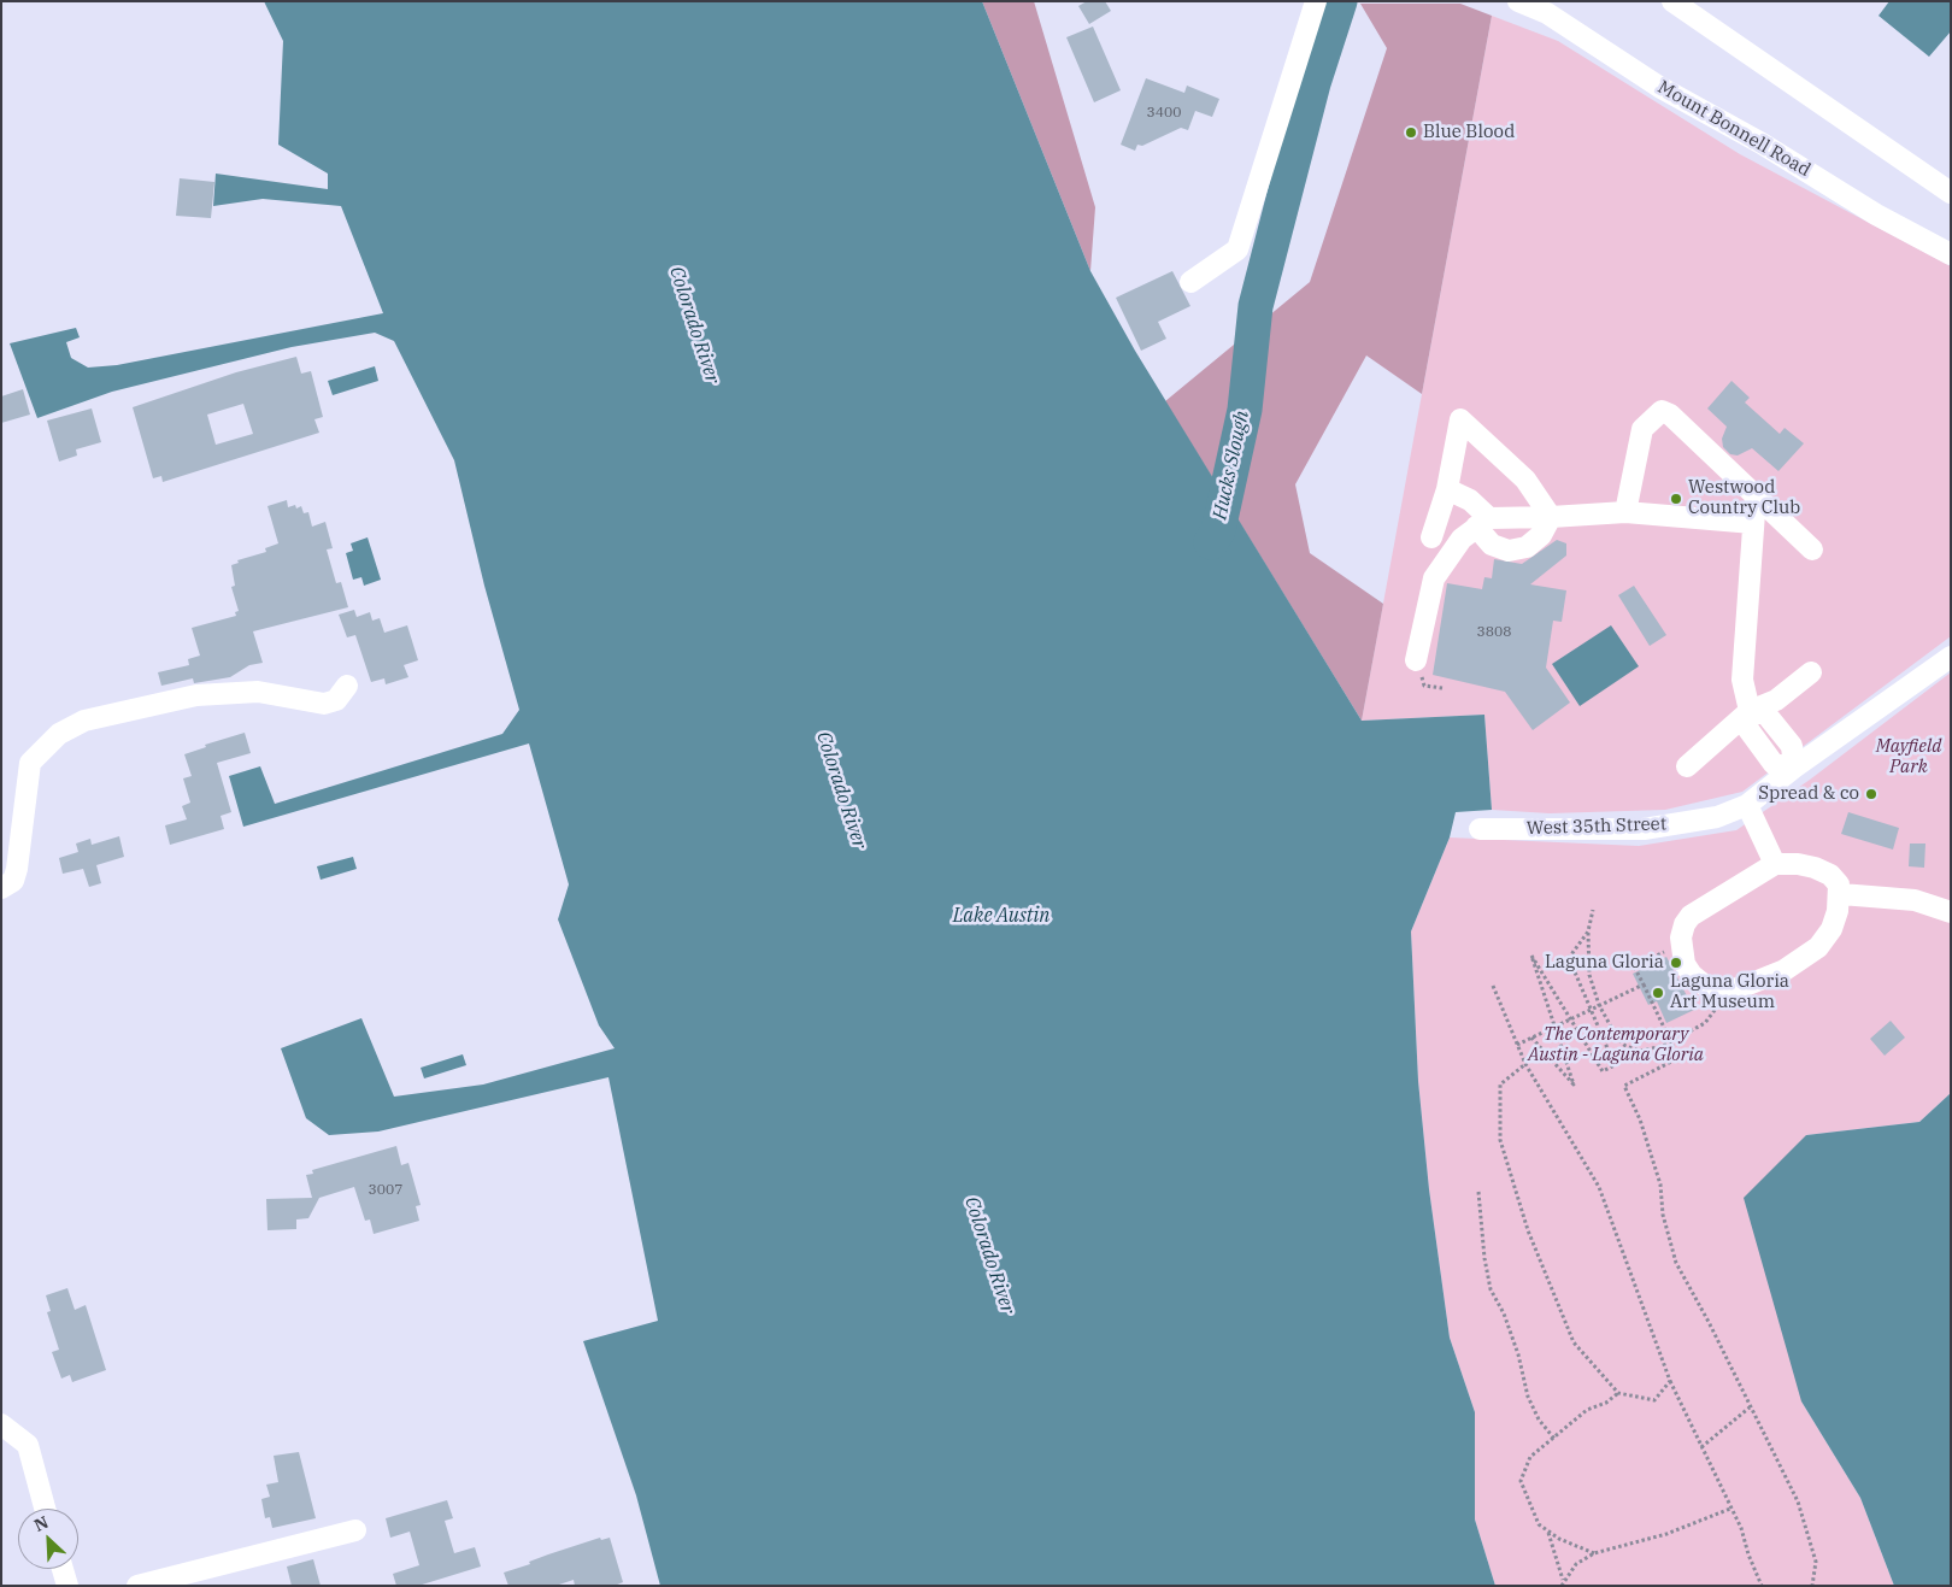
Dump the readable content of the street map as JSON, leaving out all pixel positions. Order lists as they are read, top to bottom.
{
  "streets": {
    "street": ["Mount Bonnell Road", "West 35th Street"]
  },
  "water": ["Colorado River", "Hucks Slough", "Lake Austin"],
  "parks": ["Mayfield Park", "The Contemporary Austin - Laguna Gloria"],
  "places": [
    "Blue Blood",
    "Westwood Country Club",
    "Spread & co",
    "Laguna Gloria",
    "Laguna Gloria Art Museum"
  ],
  "house_numbers": ["3400", "3808", "3007"],
  "north": "top left"
}
